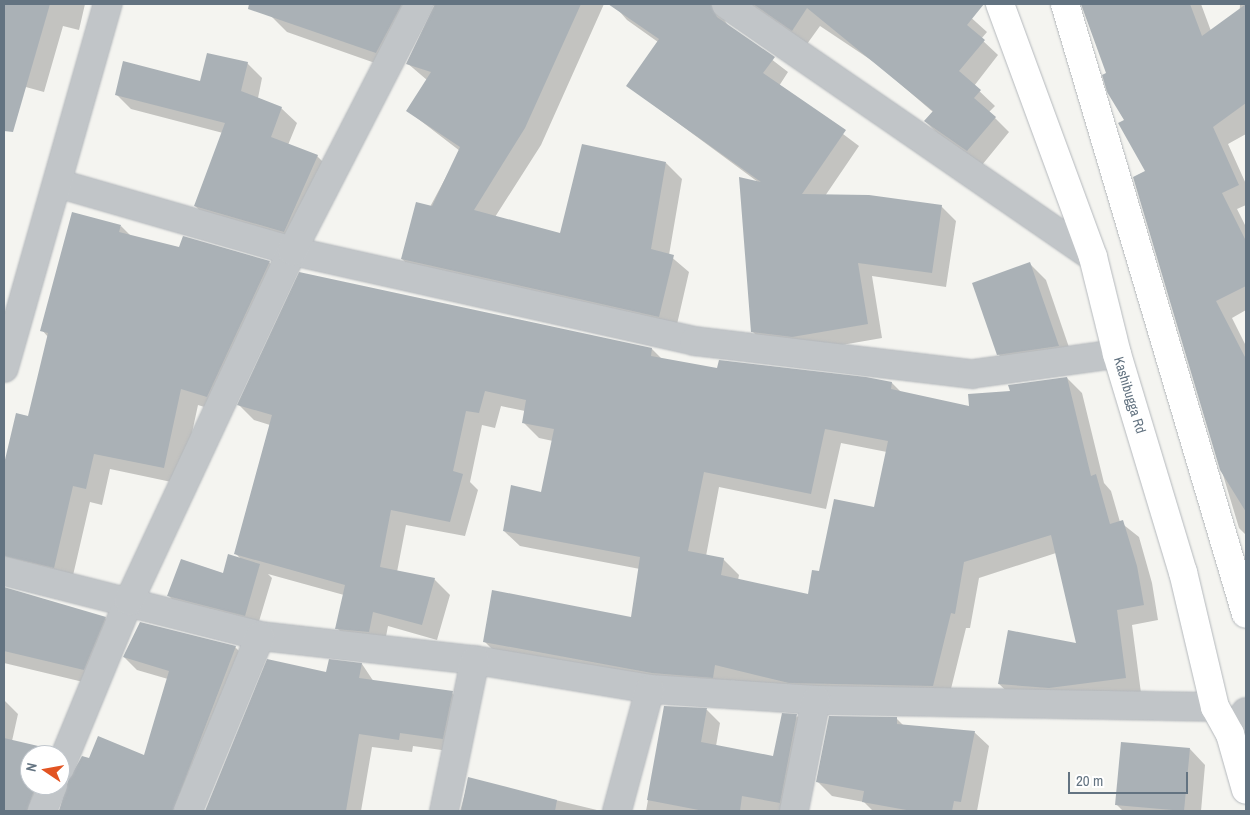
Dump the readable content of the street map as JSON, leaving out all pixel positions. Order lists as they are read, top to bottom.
{
  "streets": {
    "main road": ["Kashibugga Rd"]
  },
  "scale_bar": "20 m",
  "north": "left"
}
